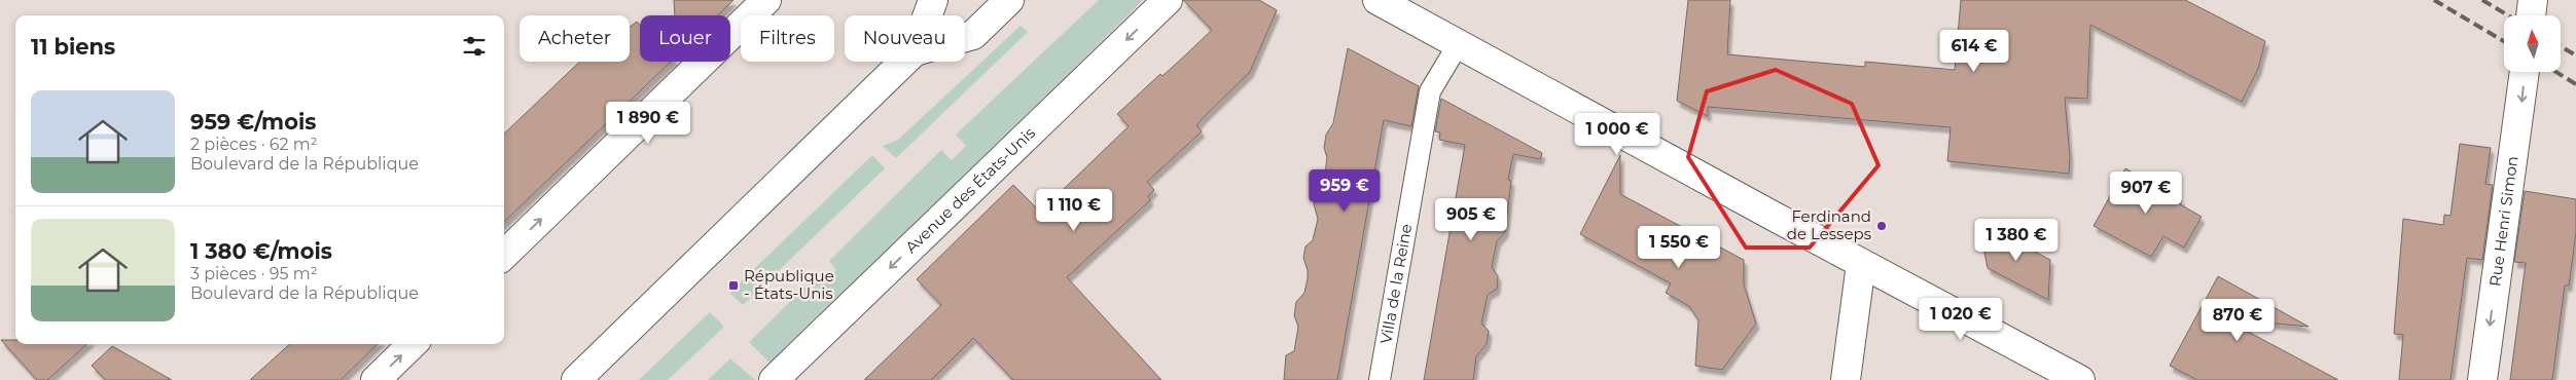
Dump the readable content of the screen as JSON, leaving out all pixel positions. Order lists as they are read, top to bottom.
{
  "streets": {
    "street": ["Avenue des États-Unis", "Rue Henri Simon"],
    "lane": ["Villa de la Reine"]
  },
  "one_way": ["Rue Henri Simon"],
  "places": {
    "other": ["Ferdinand de Lesseps"],
    "transit": ["République - États-Unis"]
  },
  "north": "top",
  "page": {
    "chip": [
      "Acheter",
      "Louer",
      "Filtres",
      "Nouveau"
    ],
    "heading": "11 biens",
    "price": [
      "614 €",
      "1 890 €",
      "1 000 €",
      "959 €",
      "907 €",
      "1 110 €",
      "905 €",
      "1 380 €",
      "1 550 €",
      "1 020 €",
      "870 €"
    ],
    "list": [
      {
        "name": "959 €/mois",
        "note": "2 pièces · 62 m² · Boulevard de la République"
      },
      {
        "name": "1 380 €/mois",
        "note": "3 pièces · 95 m² · Boulevard de la République"
      }
    ]
  }
}
